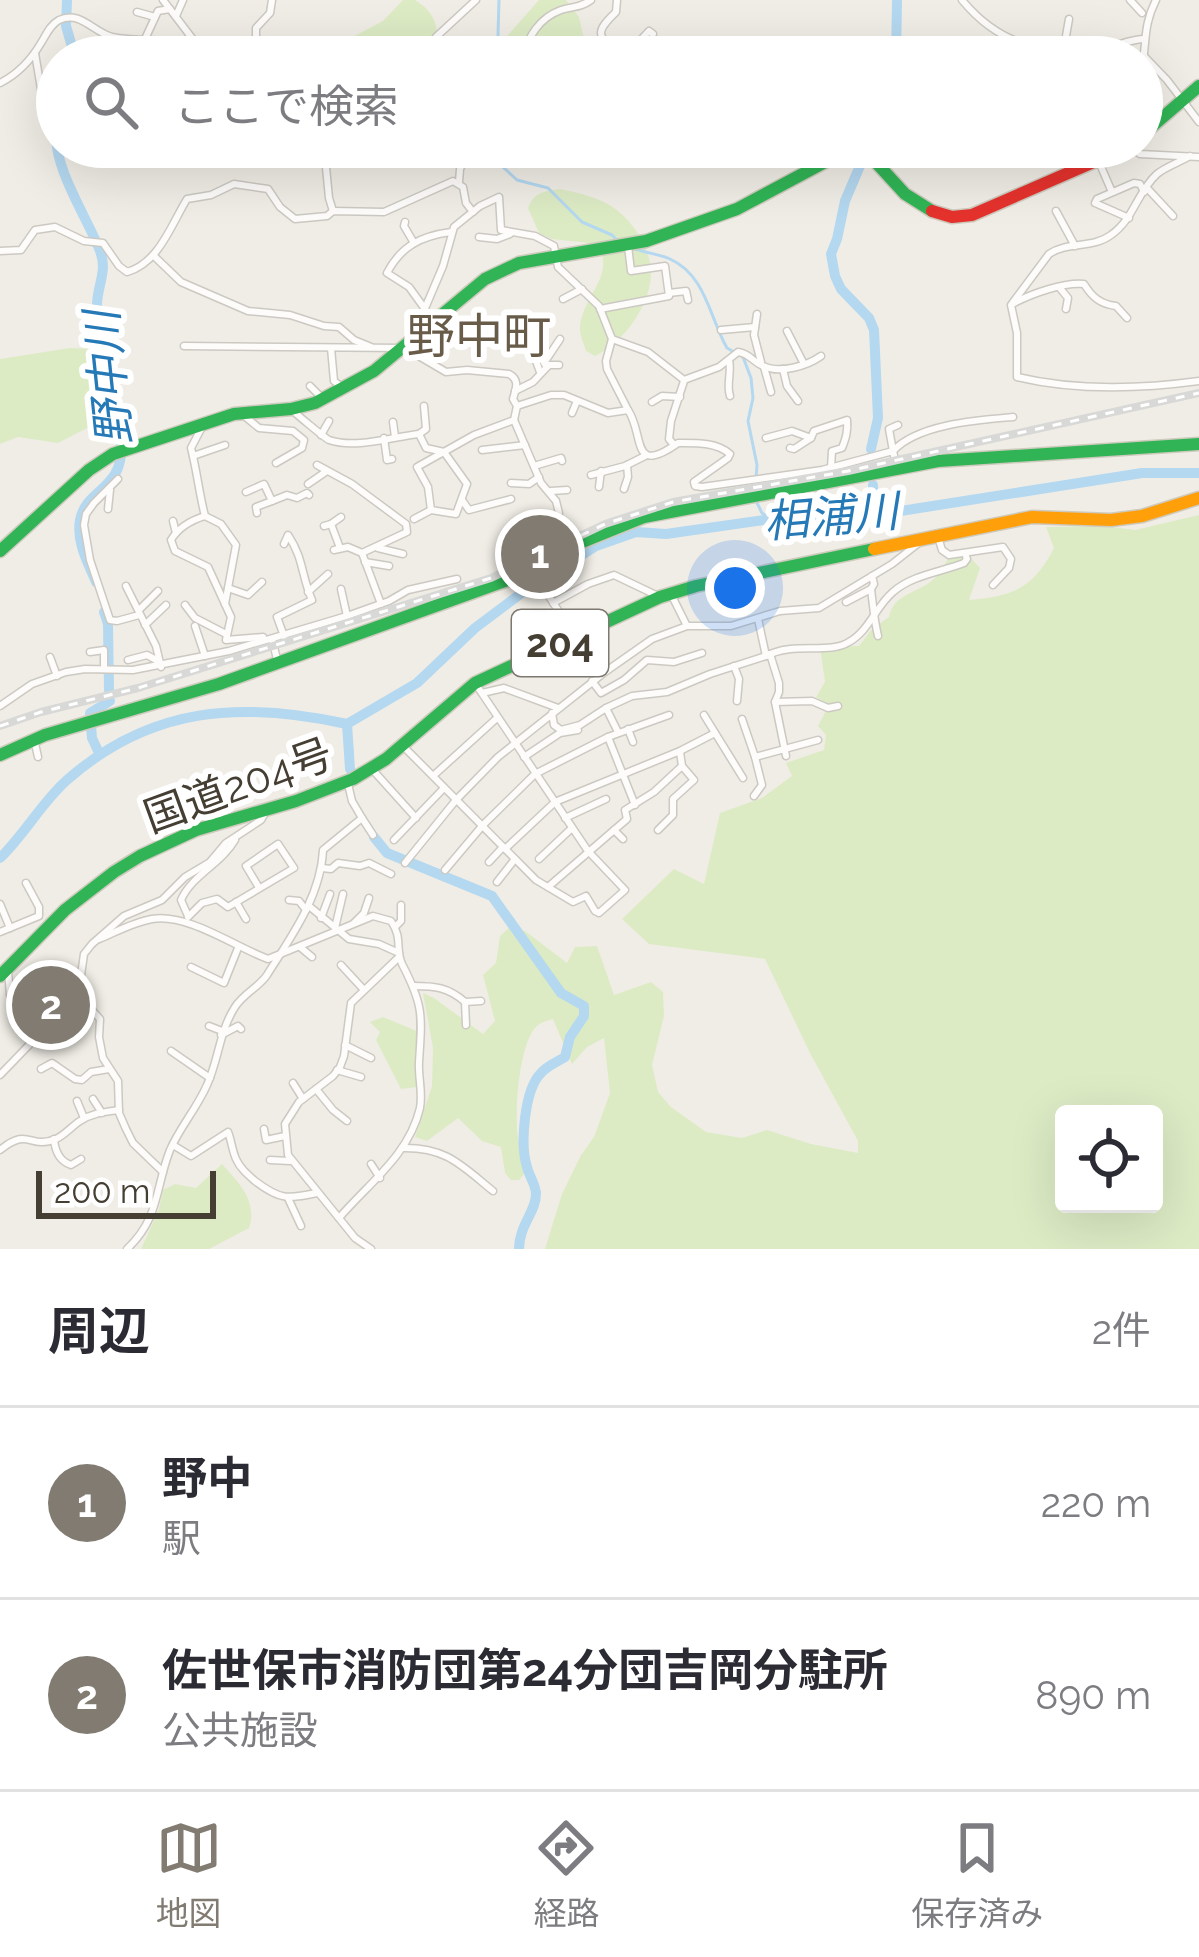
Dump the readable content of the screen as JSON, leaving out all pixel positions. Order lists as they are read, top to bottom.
{
  "streets": {
    "main road": ["204", "国道204号"]
  },
  "districts": ["野中町"],
  "water": ["野中川", "相浦川"],
  "scale_bar": "200 m",
  "page": {
    "search": "ここで検索",
    "pins": ["1", "2"],
    "scale": "200 m",
    "heading": ["周辺", "2件"],
    "list": [
      {
        "mark": "1",
        "name": "野中",
        "note": "駅",
        "value": "220 m"
      },
      {
        "mark": "2",
        "name": "佐世保市消防団第24分団吉岡分駐所",
        "note": "公共施設",
        "value": "890 m"
      }
    ],
    "nav": ["地図", "経路", "保存済み"]
  }
}
